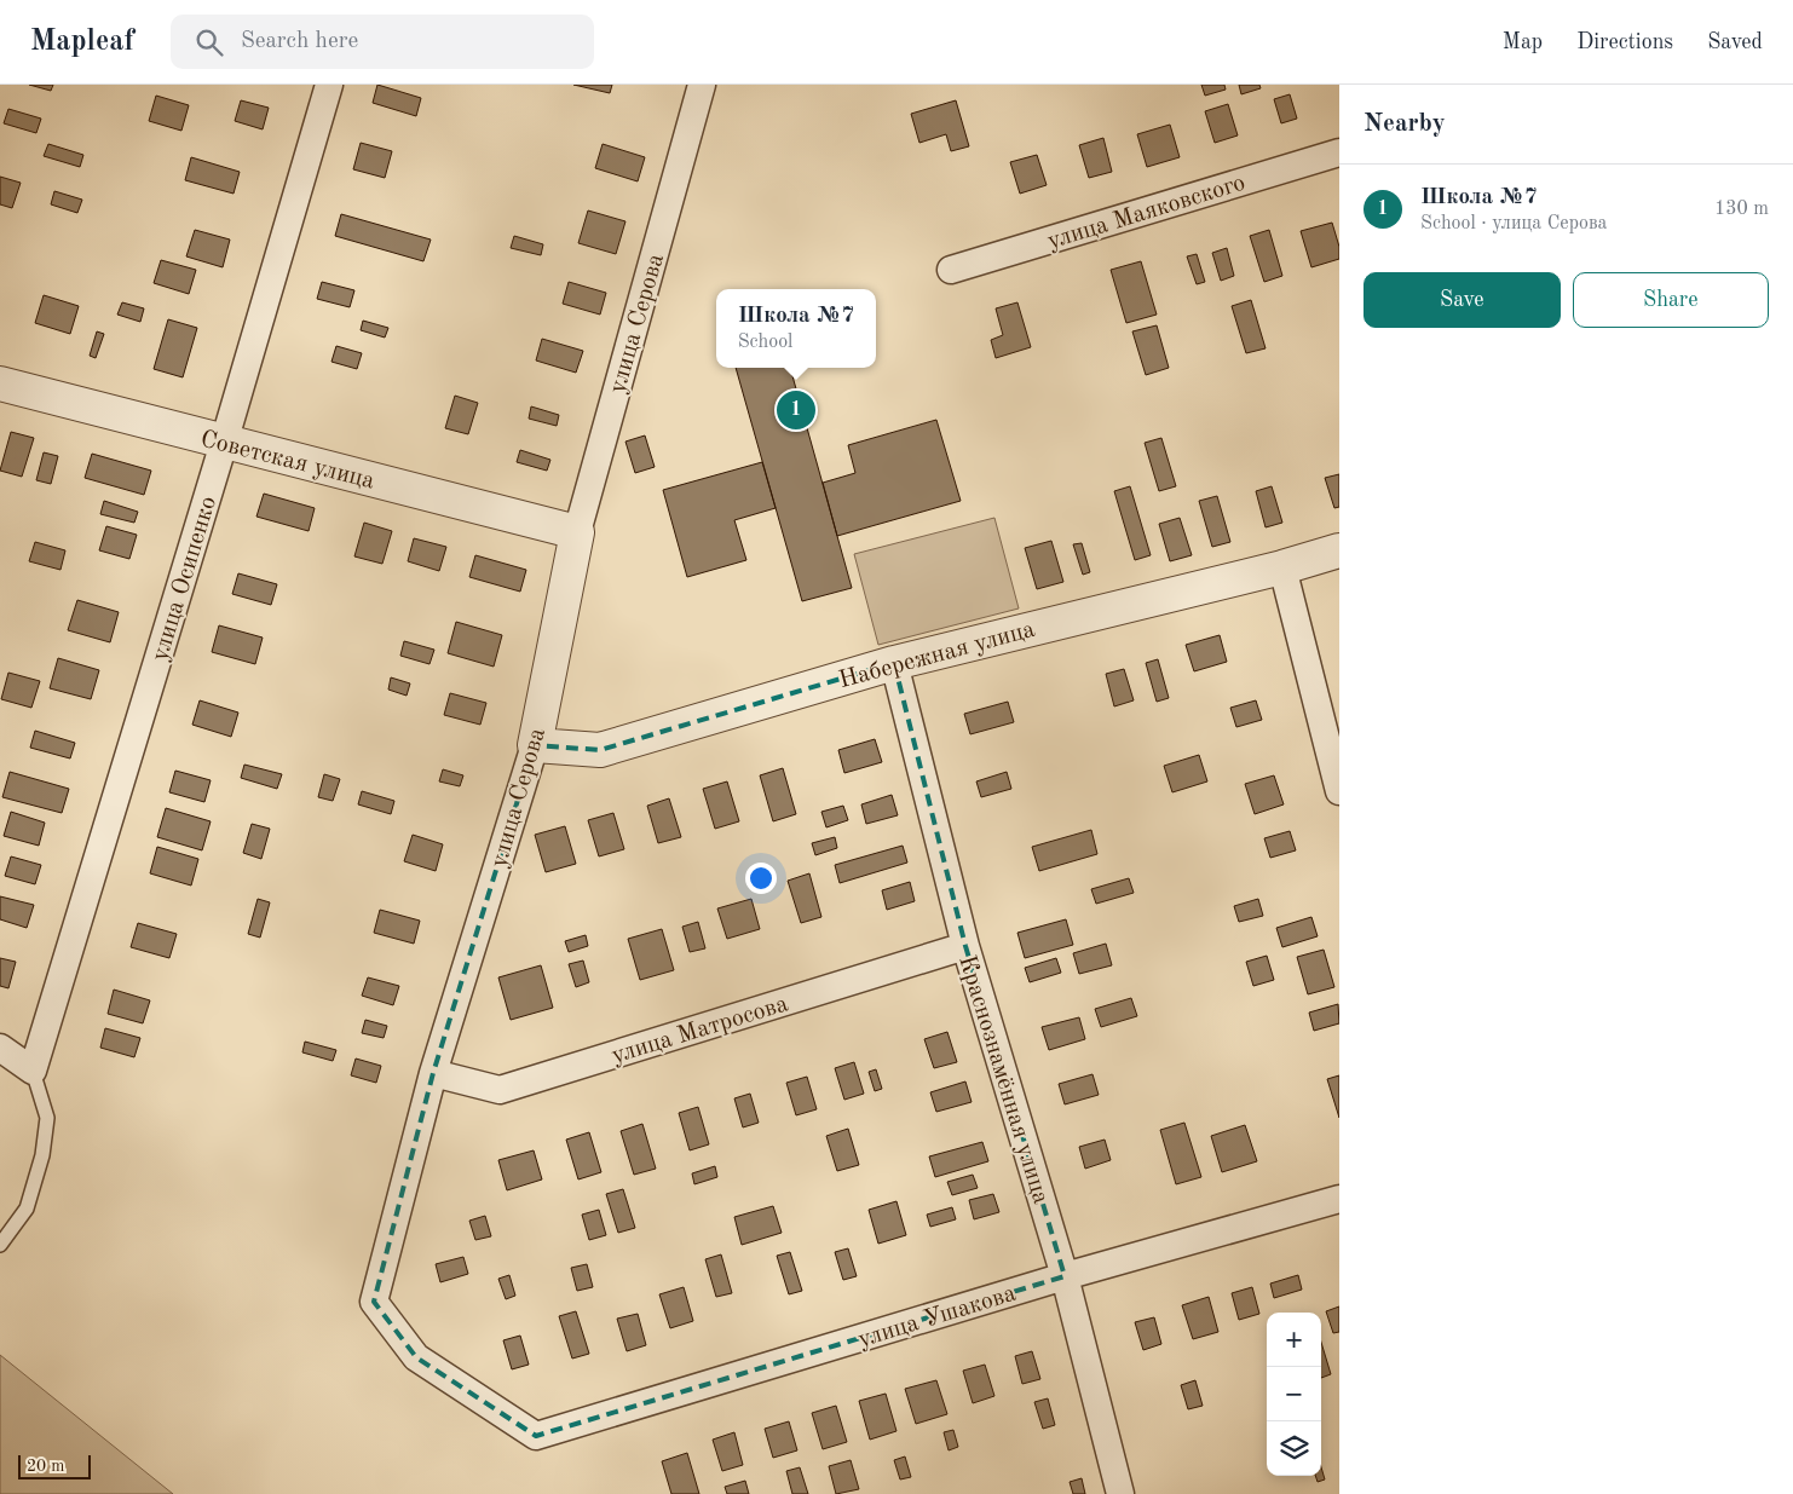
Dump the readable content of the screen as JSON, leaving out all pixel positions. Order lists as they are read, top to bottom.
{
  "streets": {
    "street": [
      "улица Маяковского",
      "улица Серова",
      "Советская улица",
      "улица Осипенко",
      "Набережная улица",
      "улица Матросова",
      "Краснознамённая улица",
      "улица Ушакова"
    ]
  },
  "crossings": [
    ["улица Серова", "Советская улица"],
    ["улица Серова", "Набережная улица"],
    ["улица Серова", "улица Матросова"],
    ["улица Серова", "улица Ушакова"],
    ["Советская улица", "улица Осипенко"],
    ["Набережная улица", "Краснознамённая улица"],
    ["улица Матросова", "Краснознамённая улица"],
    ["Краснознамённая улица", "улица Ушакова"]
  ],
  "scale_bar": "20 m",
  "page": {
    "header": "Mapleaf",
    "search": "Search here",
    "nav": ["Map", "Directions", "Saved"],
    "heading": "Nearby",
    "list": [
      {
        "mark": "1",
        "name": "Школа №7",
        "note": "School · улица Серова",
        "value": "130 m"
      }
    ],
    "buttons": ["Save", "Share"],
    "popup": ["Школа №7", "School"],
    "pins": "1",
    "map_buttons": ["+", "−"],
    "scale": "20 m"
  }
}
